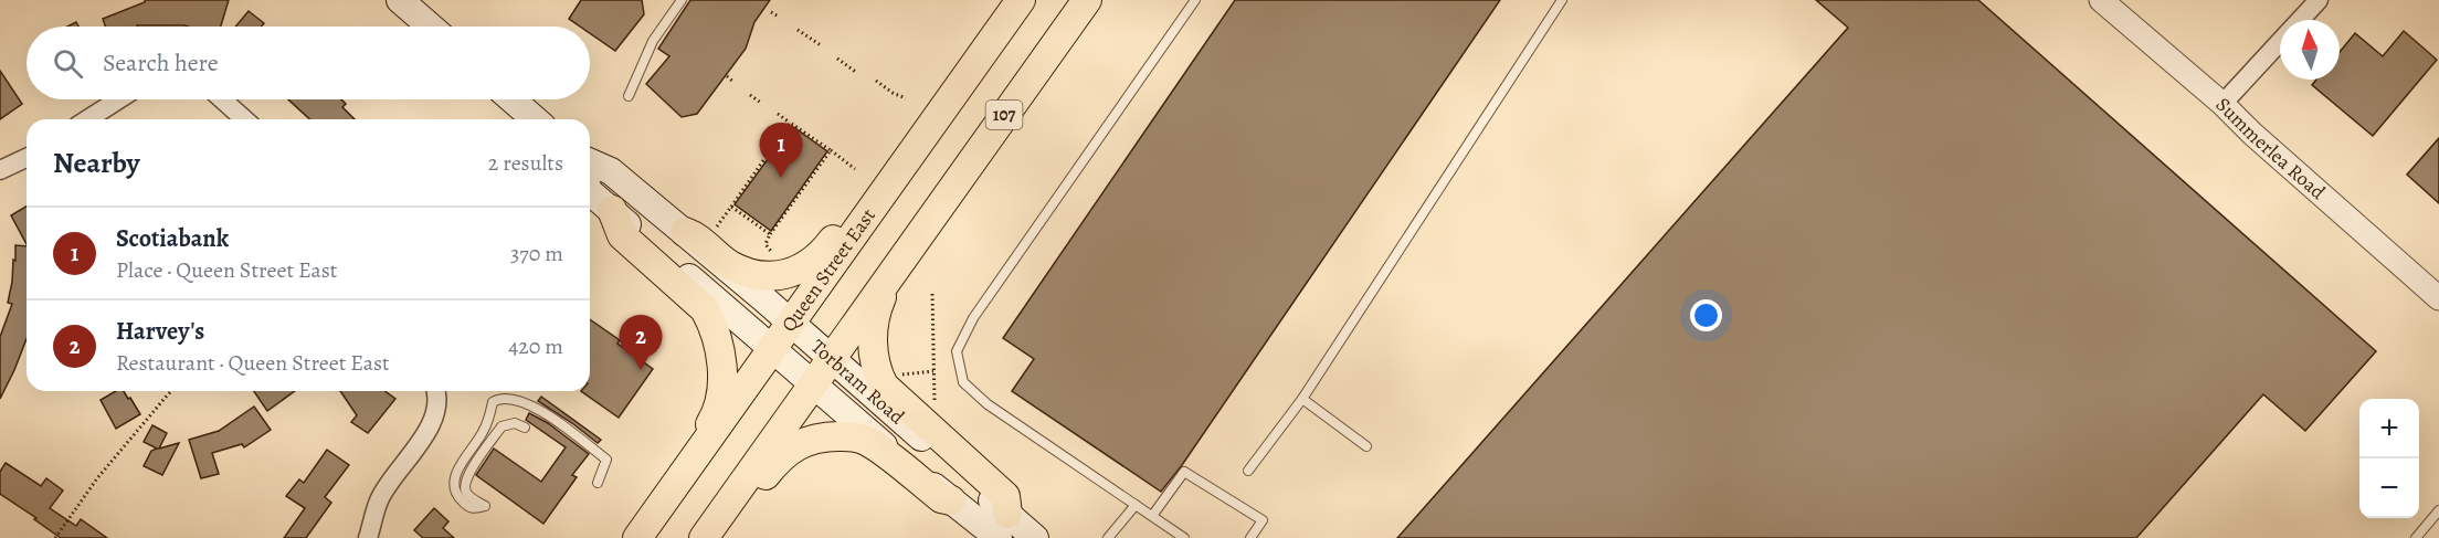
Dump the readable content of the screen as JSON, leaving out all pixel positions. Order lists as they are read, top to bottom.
{
  "streets": {
    "main road": ["107", "Queen Street East", "Torbram Road"],
    "street": ["Summerlea Road"]
  },
  "crossings": [
    ["107", "Torbram Road"],
    ["Queen Street East", "Torbram Road"]
  ],
  "north": "top",
  "page": {
    "search": "Search here",
    "heading": ["Nearby", "2 results"],
    "pins": ["1", "2"],
    "list": [
      {
        "mark": "1",
        "name": "Scotiabank",
        "note": "Place · Queen Street East",
        "value": "370 m"
      },
      {
        "mark": "2",
        "name": "Harvey's",
        "note": "Restaurant · Queen Street East",
        "value": "420 m"
      }
    ],
    "map_buttons": ["+", "−"]
  }
}
